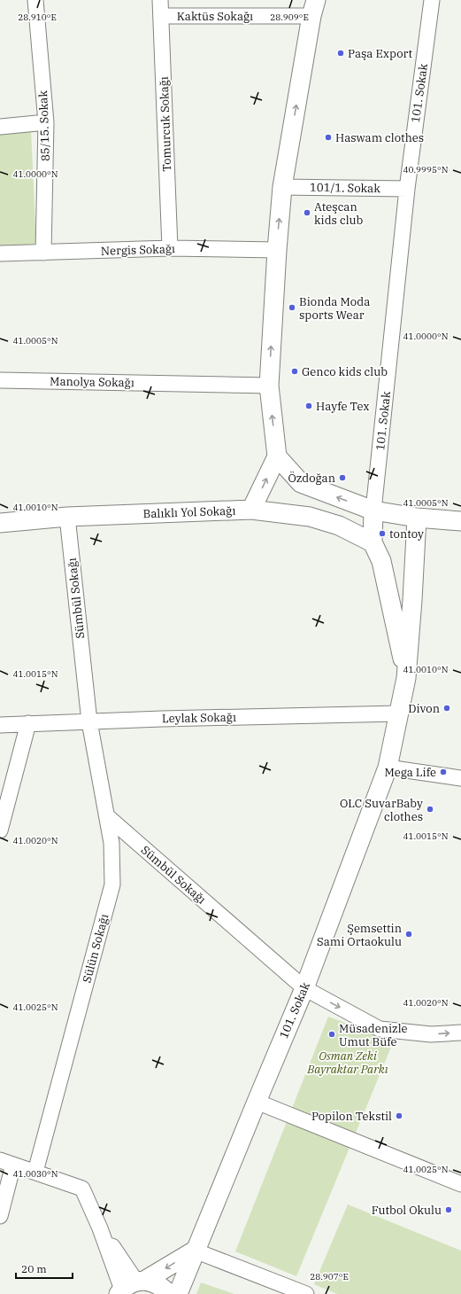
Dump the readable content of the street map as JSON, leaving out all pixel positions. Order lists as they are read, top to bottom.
{
  "streets": {
    "street": [
      "Kaktüs Sokağı",
      "101. Sokak",
      "Tomurcuk Sokağı",
      "85/15. Sokak",
      "101/1. Sokak",
      "Nergis Sokağı",
      "Manolya Sokağı",
      "Balıklı Yol Sokağı",
      "Sümbül Sokağı",
      "Leylak Sokağı",
      "Sülün Sokağı"
    ]
  },
  "crossings": [
    ["Kaktüs Sokağı", "Tomurcuk Sokağı"],
    ["101. Sokak", "101/1. Sokak"],
    ["101. Sokak", "Balıklı Yol Sokağı"],
    ["101. Sokak", "Sümbül Sokağı"],
    ["101. Sokak", "Leylak Sokağı"],
    ["Tomurcuk Sokağı", "Nergis Sokağı"],
    ["85/15. Sokak", "Nergis Sokağı"],
    ["Balıklı Yol Sokağı", "Sümbül Sokağı"],
    ["Sümbül Sokağı", "Leylak Sokağı"],
    ["Sümbül Sokağı", "Sülün Sokağı"],
    ["Leylak Sokağı", "Sülün Sokağı"]
  ],
  "parks": ["Osman Zeki Bayraktar Parkı"],
  "places": [
    "Paşa Export",
    "Haswam clothes",
    "Ateşcan kids club",
    "Bionda Moda sports Wear",
    "Genco kids club",
    "Hayfe Tex",
    "Özdoğan",
    "tontoy",
    "Divon",
    "Mega Life",
    "OLC SuvarBaby clothes",
    "Şemsettin Sami Ortaokulu",
    "Müsadenizle Umut Büfe",
    "Popilon Tekstil",
    "Futbol Okulu"
  ],
  "scale_bar": "20 m",
  "coordinates": [
    "28.910°E",
    "28.909°E",
    "40.9995°N",
    "41.0000°N",
    "41.0005°N",
    "41.0010°N",
    "41.0015°N",
    "41.0020°N",
    "41.0025°N",
    "41.0030°N",
    "28.907°E"
  ]
}
